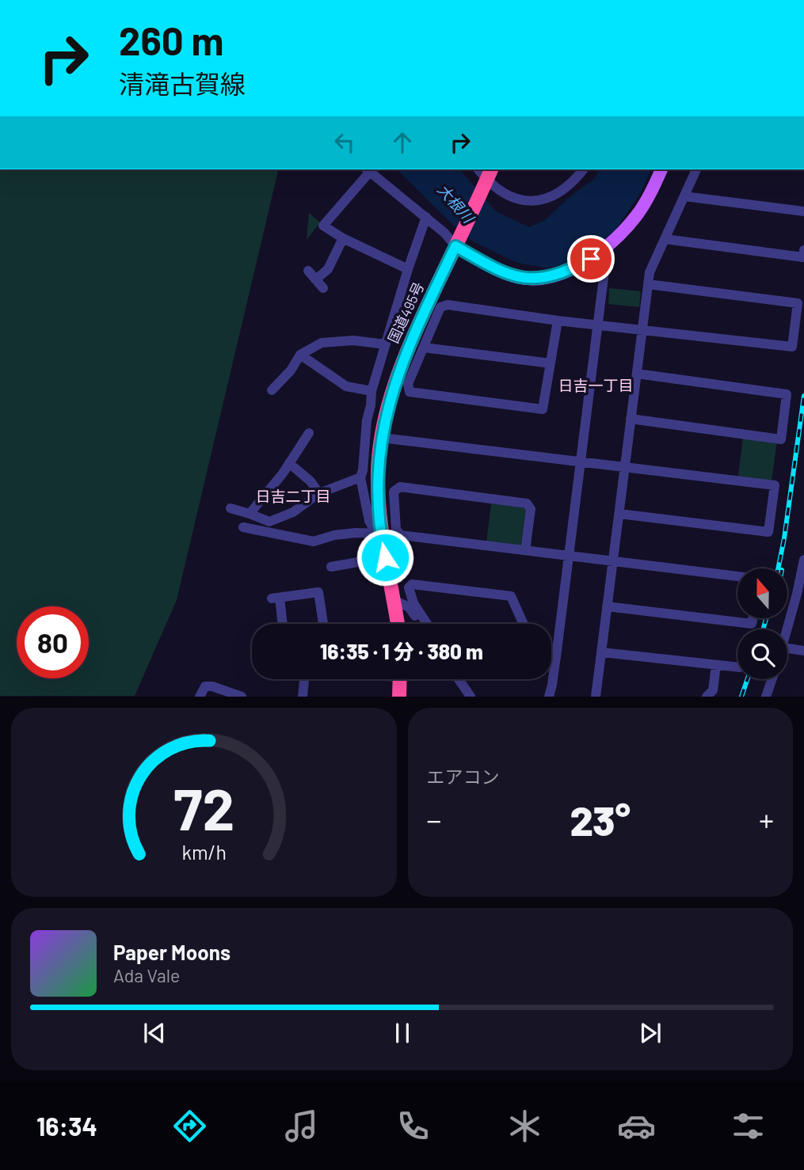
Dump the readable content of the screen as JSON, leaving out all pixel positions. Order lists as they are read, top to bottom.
{
  "streets": {
    "highway": ["国道495号"]
  },
  "districts": ["日吉一丁目", "日吉二丁目"],
  "water": ["大根川"],
  "north": "top",
  "page": {
    "turn": ["260 m", "清滝古賀線"],
    "limit": "80",
    "trip": "16:35 · 1 分 · 380 m",
    "tile": "エアコン",
    "heat": ["−", "23°", "+"],
    "song": ["Paper Moons", "Ada Vale"],
    "tabs": "16:34",
    "gauge": ["72", "km/h"]
  }
}
